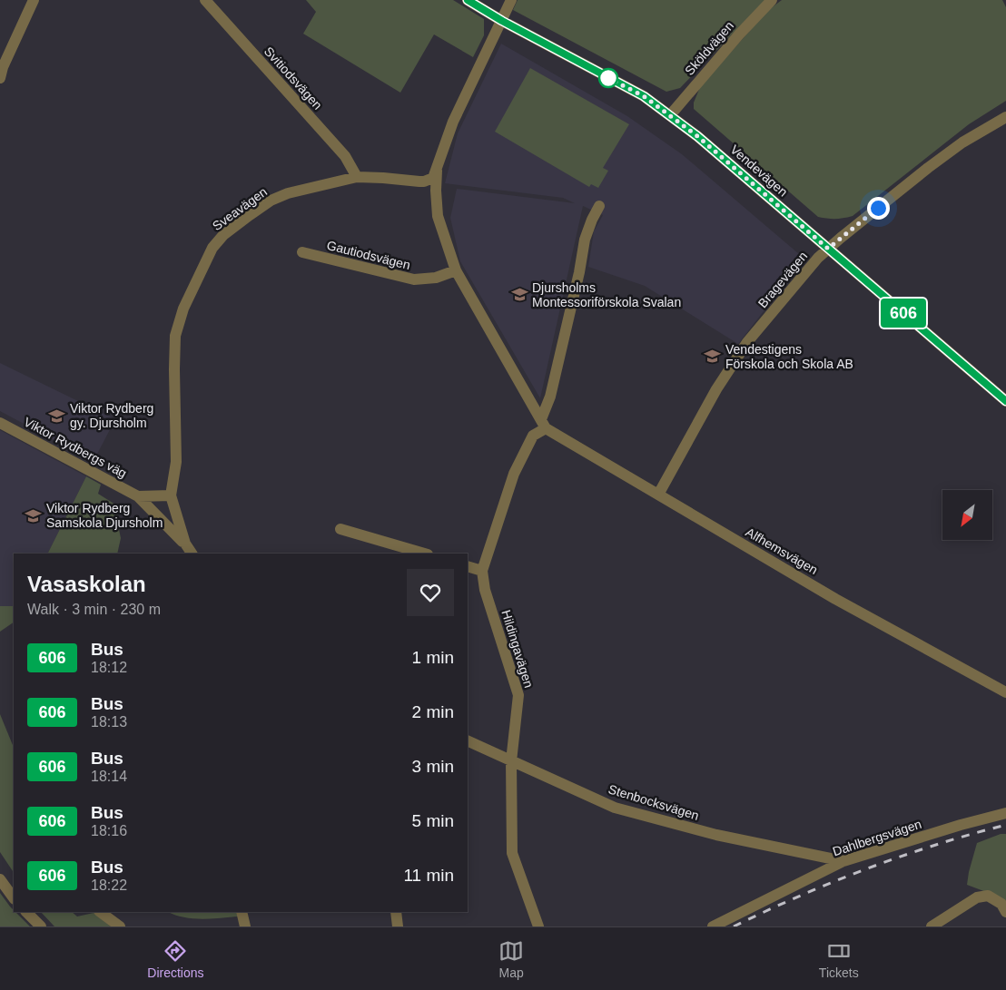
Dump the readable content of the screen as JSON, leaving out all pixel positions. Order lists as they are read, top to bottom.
{
  "streets": {
    "street": [
      "Sköldvägen",
      "Svitiodsvägen",
      "Vendevägen",
      "Sveavägen",
      "Gautiodsvägen",
      "Bragevägen",
      "Viktor Rydbergs väg",
      "Alfhemsvägen",
      "Hildingavägen",
      "Stenbocksvägen",
      "Dahlbergsvägen"
    ]
  },
  "crossings": [
    ["Sköldvägen", "Vendevägen"],
    ["Svitiodsvägen", "Sveavägen"],
    ["Vendevägen", "Bragevägen"],
    ["Sveavägen", "Viktor Rydbergs väg"],
    ["Bragevägen", "Alfhemsvägen"],
    ["Alfhemsvägen", "Hildingavägen"],
    ["Hildingavägen", "Stenbocksvägen"],
    ["Stenbocksvägen", "Dahlbergsvägen"]
  ],
  "places": {
    "school or university": [
      "Djursholms Montessoriförskola Svalan",
      "Vendestigens Förskola och Skola AB",
      "Viktor Rydberg gy. Djursholm",
      "Viktor Rydberg Samskola Djursholm"
    ]
  },
  "lines": ["bus line 606"],
  "north": "bottom left",
  "page": {
    "on_map": "606",
    "heading": ["Vasaskolan", "Walk · 3 min · 230 m"],
    "list": [
      {
        "mark": "606",
        "name": "Bus",
        "note": "18:12",
        "value": "1 min"
      },
      {
        "mark": "606",
        "name": "Bus",
        "note": "18:13",
        "value": "2 min"
      },
      {
        "mark": "606",
        "name": "Bus",
        "note": "18:14",
        "value": "3 min"
      },
      {
        "mark": "606",
        "name": "Bus",
        "note": "18:16",
        "value": "5 min"
      },
      {
        "mark": "606",
        "name": "Bus",
        "note": "18:22",
        "value": "11 min"
      }
    ],
    "tabs": ["Directions", "Map", "Tickets"]
  }
}
